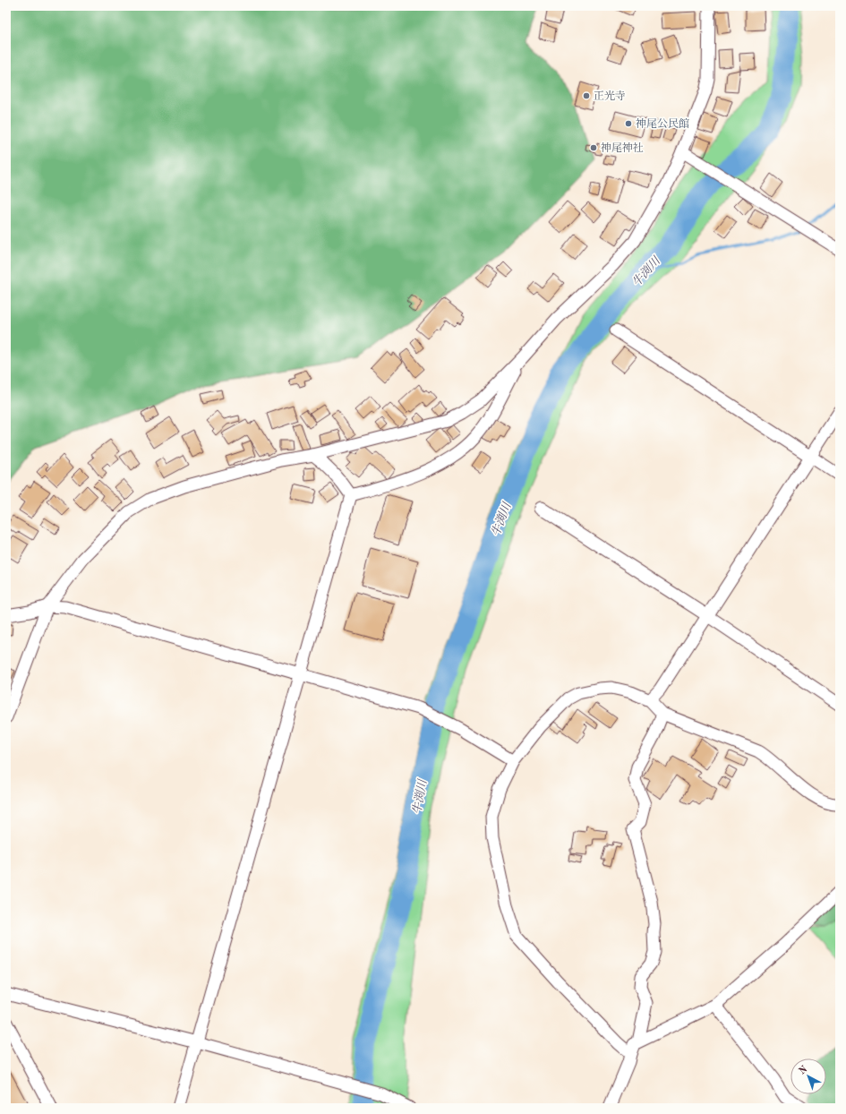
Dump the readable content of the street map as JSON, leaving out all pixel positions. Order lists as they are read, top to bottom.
{
  "water": ["牛渕川"],
  "places": ["正光寺", "神尾公民館", "神尾神社"],
  "north": "top left"
}
